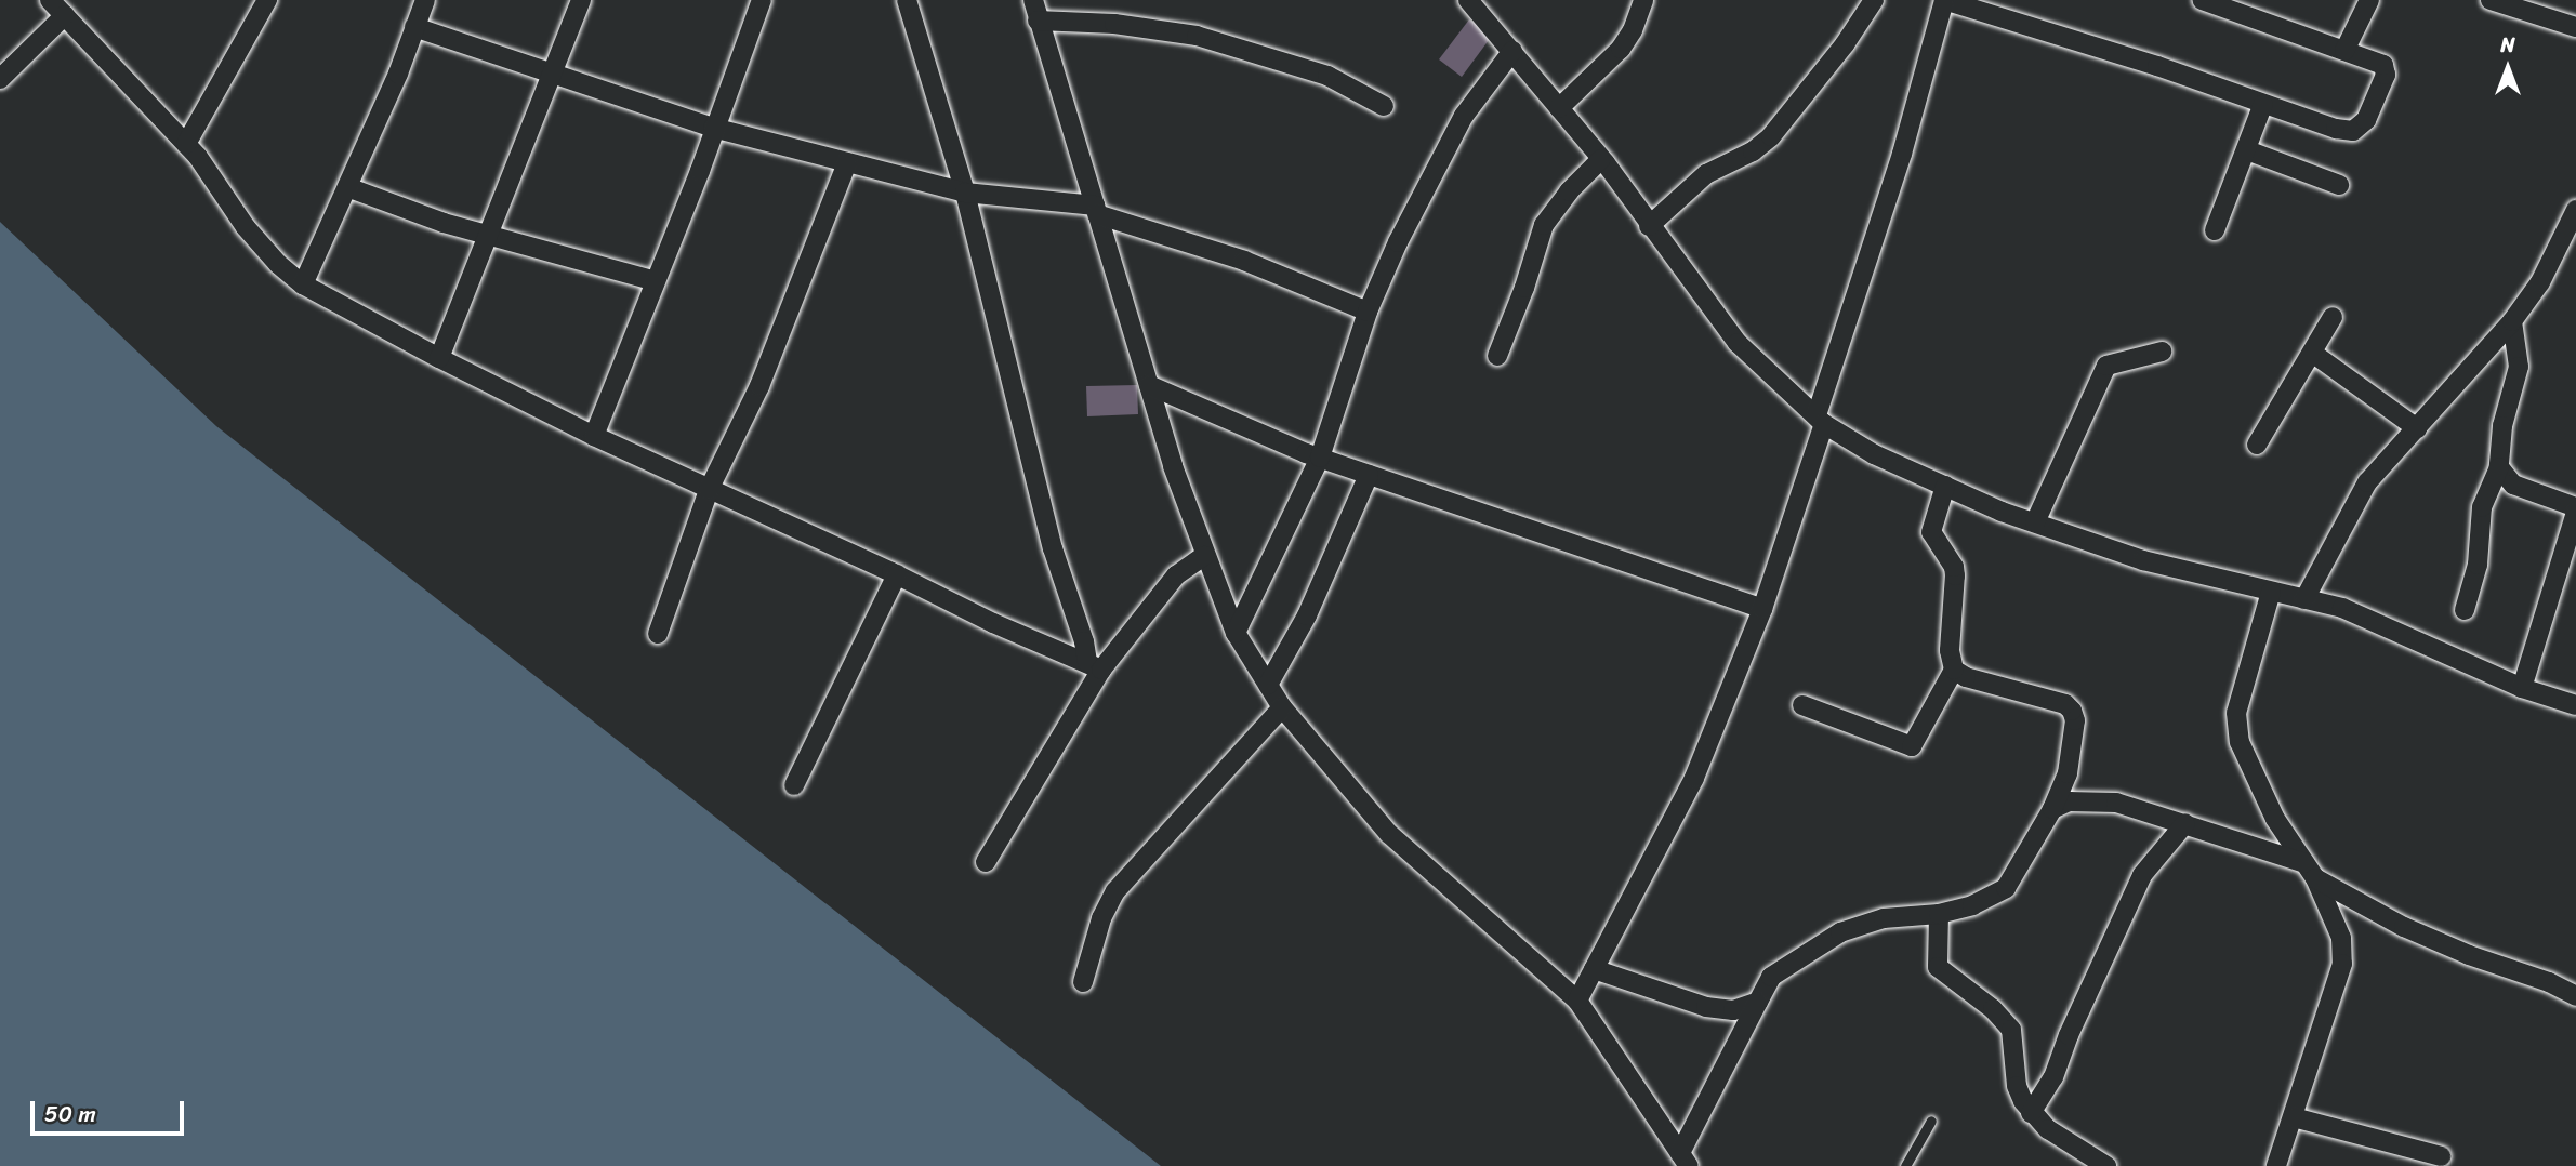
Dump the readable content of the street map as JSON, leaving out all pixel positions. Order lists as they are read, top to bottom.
{
  "scale_bar": "50 m",
  "north": "top"
}
